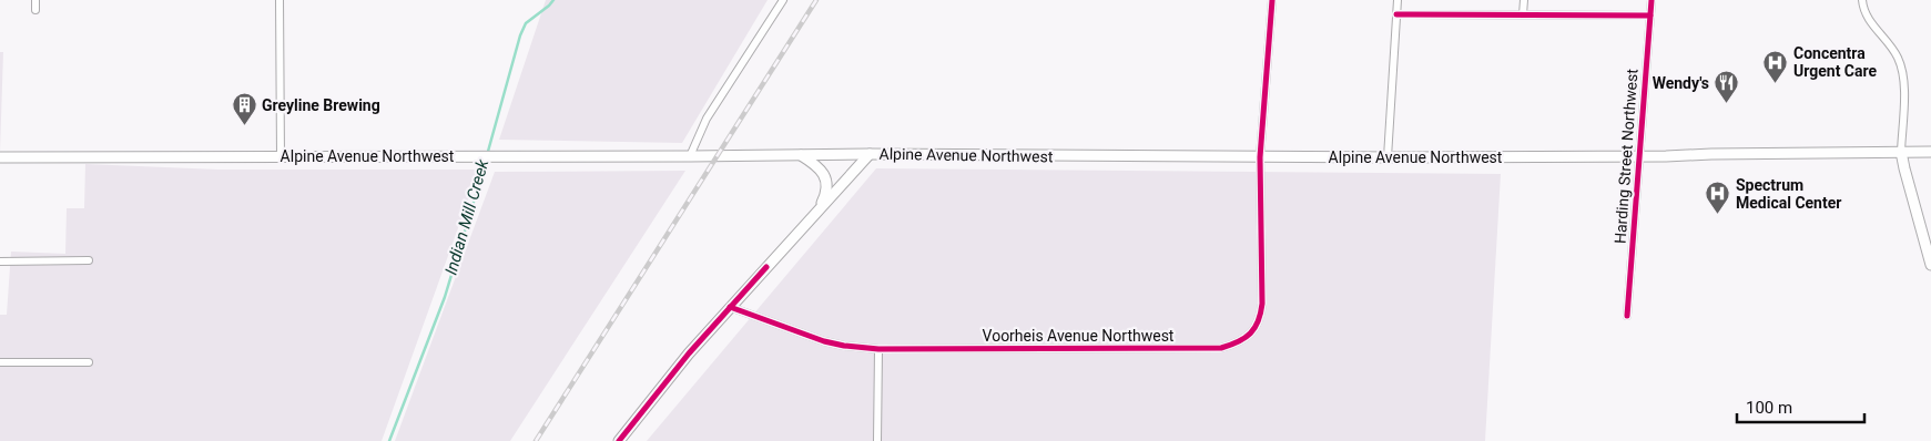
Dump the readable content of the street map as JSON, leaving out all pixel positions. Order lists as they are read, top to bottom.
{
  "streets": {
    "main road": ["Alpine Avenue Northwest"],
    "street": ["Harding Street Northwest", "Voorheis Avenue Northwest"]
  },
  "crossings": [
    ["Alpine Avenue Northwest", "Harding Street Northwest"],
    ["Alpine Avenue Northwest", "Voorheis Avenue Northwest"]
  ],
  "water": ["Indian Mill Creek"],
  "places": {
    "hospital": ["Concentra Urgent Care", "Spectrum Medical Center"],
    "restaurant": ["Wendy's"],
    "building": ["Greyline Brewing"]
  },
  "scale_bar": "100 m"
}
